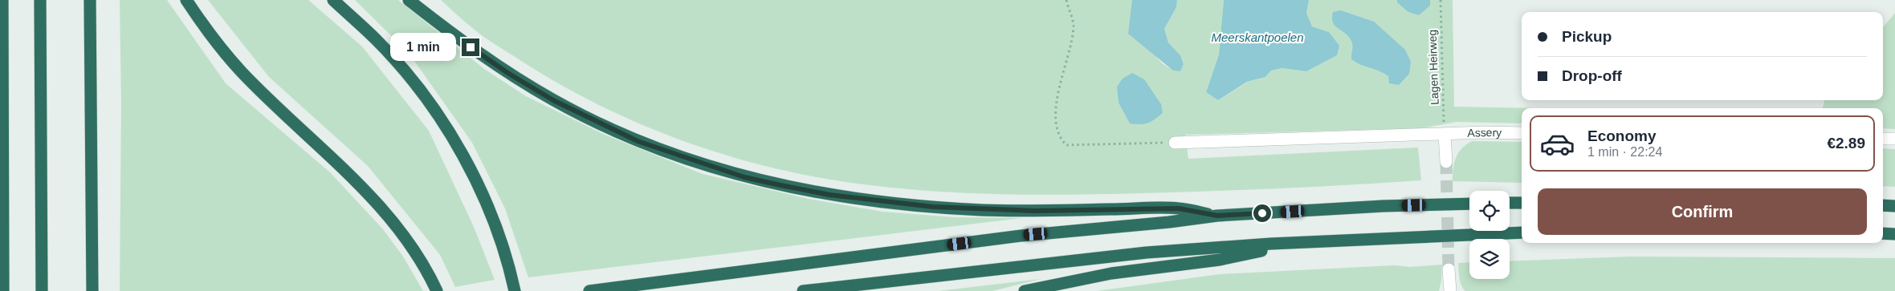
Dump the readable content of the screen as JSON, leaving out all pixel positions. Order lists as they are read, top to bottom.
{
  "streets": {
    "street": ["Assery"],
    "path": ["Lagen Heirweg"]
  },
  "crossings": [
    ["Lagen Heirweg", "Assery"]
  ],
  "water": ["Meerskantpoelen"],
  "page": {
    "banner": ["Pickup", "Drop-off"],
    "bubble": "1 min",
    "list": [
      {
        "name": "Economy",
        "note": "1 min · 22:24",
        "value": "€2.89"
      }
    ],
    "buttons": "Confirm"
  }
}
